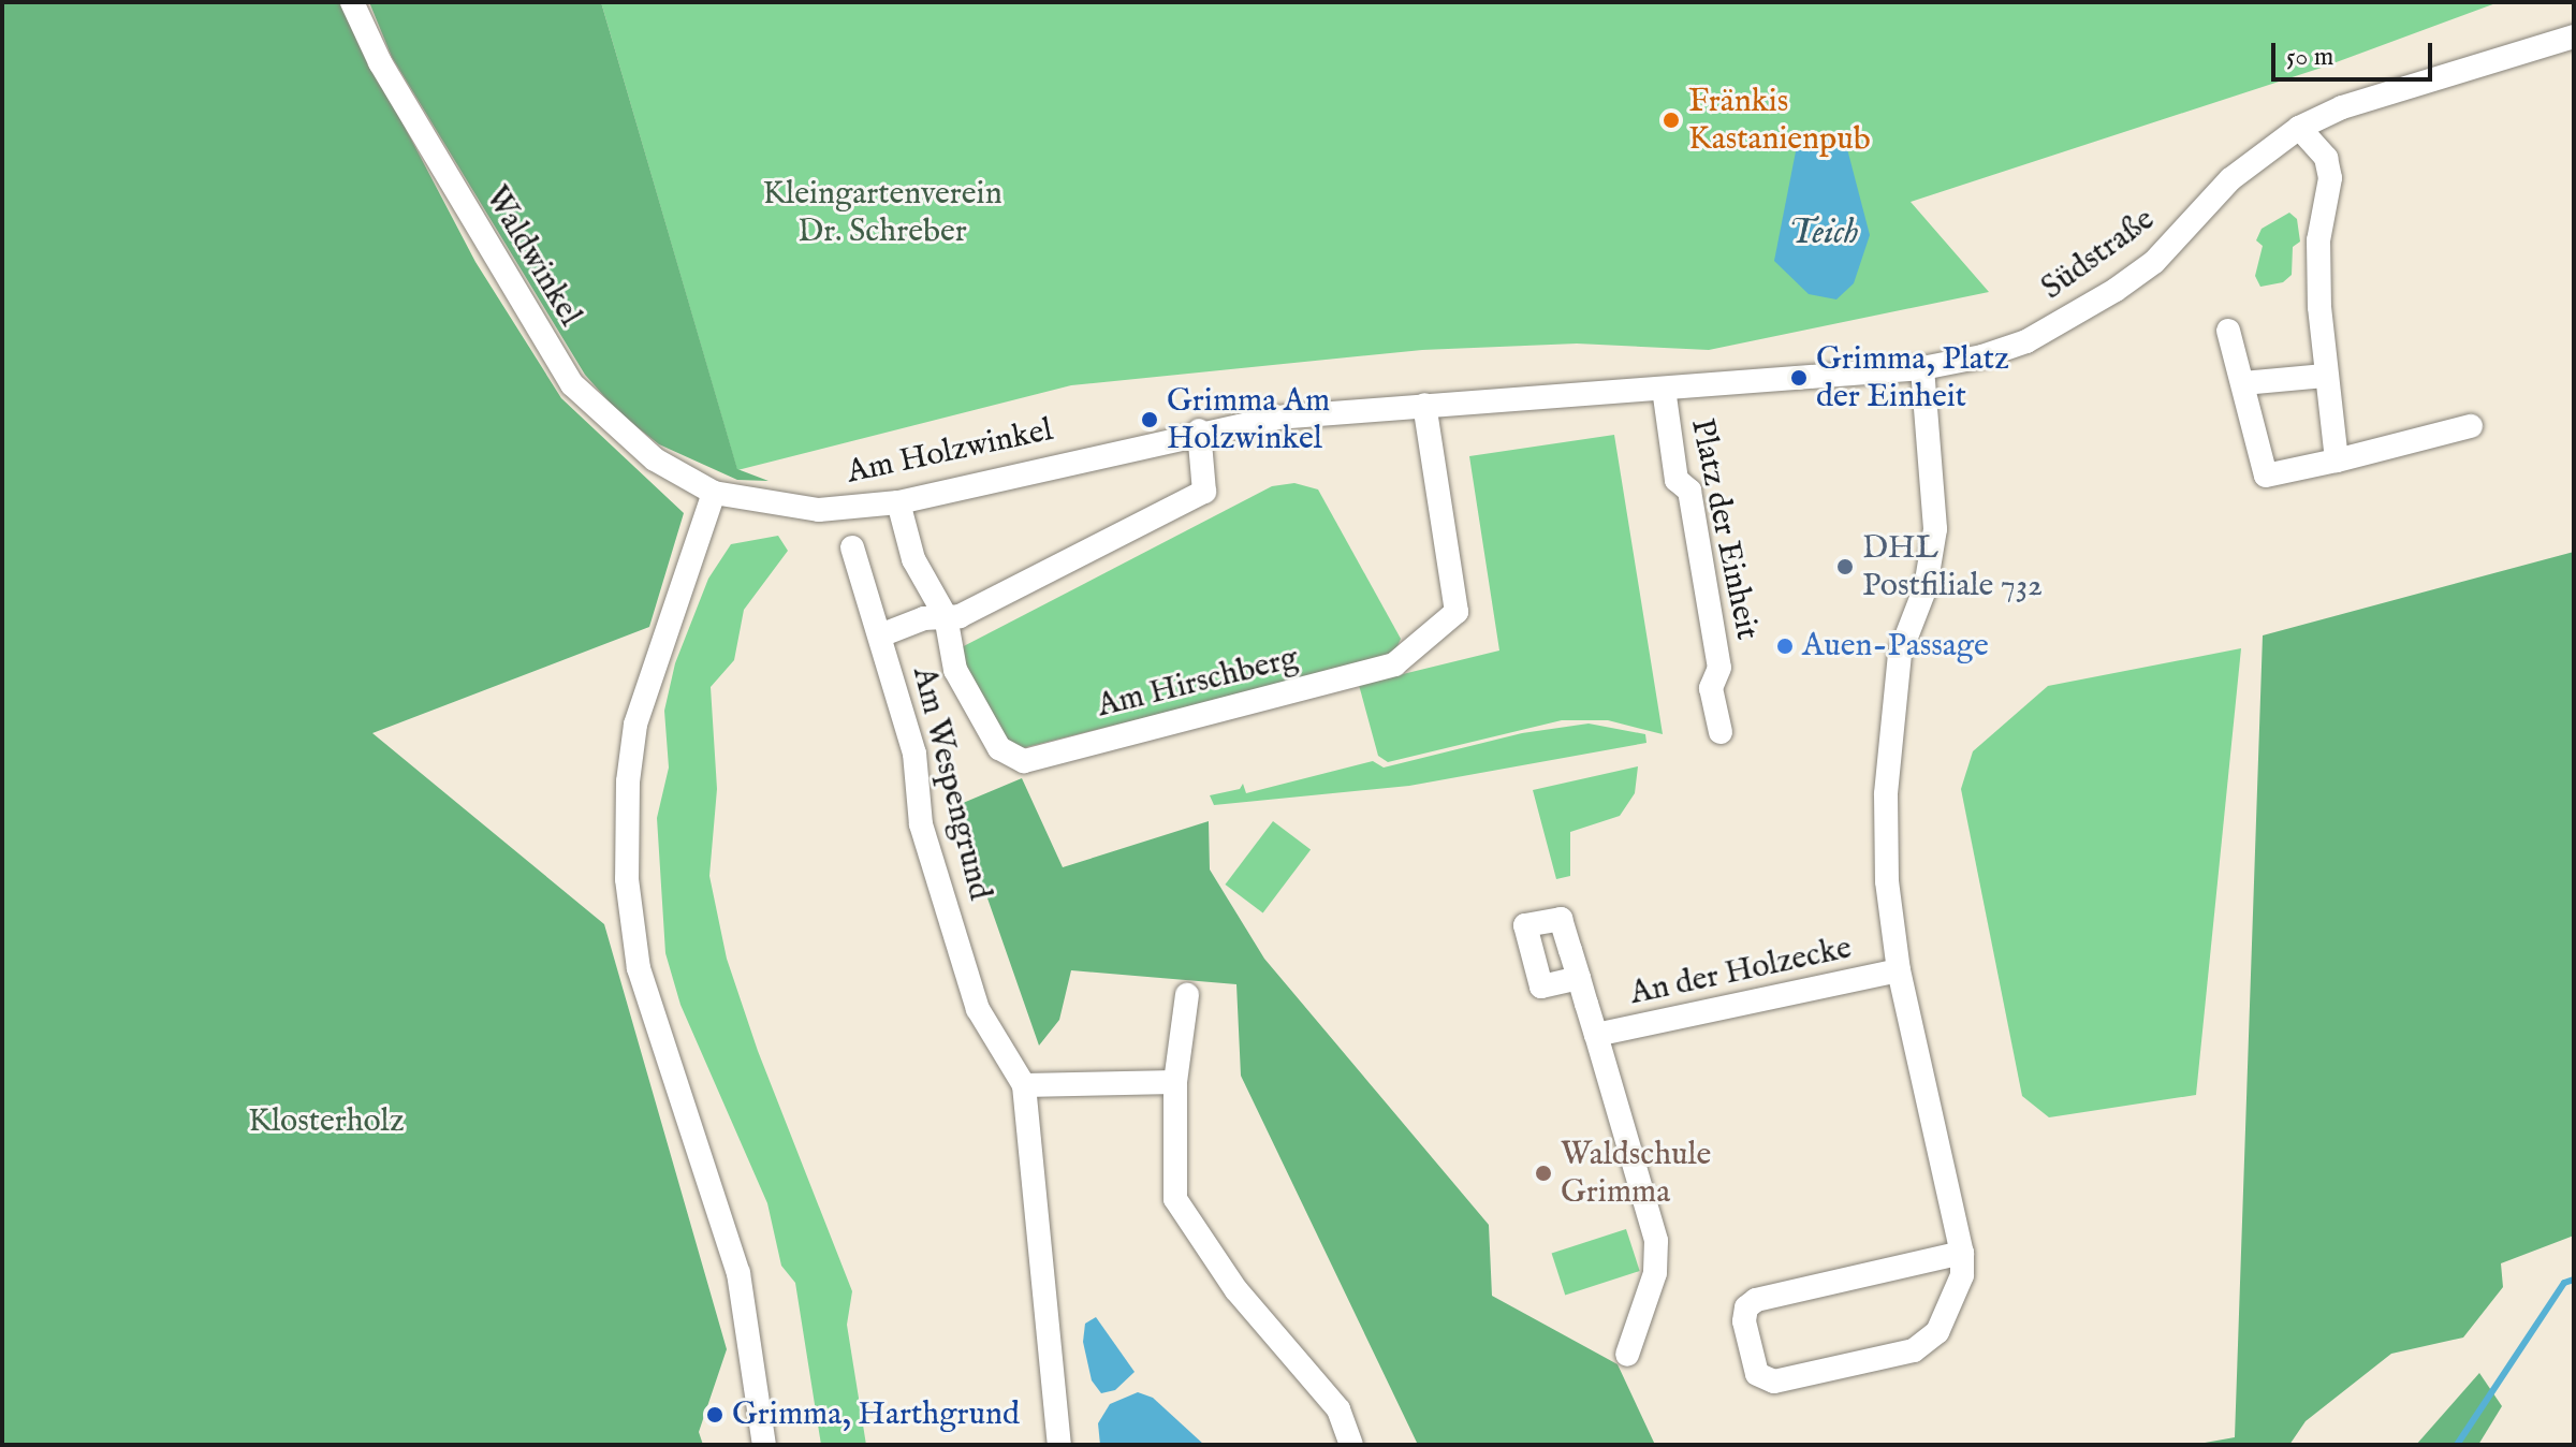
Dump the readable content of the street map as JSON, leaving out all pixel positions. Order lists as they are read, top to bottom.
{
  "streets": {
    "street": [
      "Südstraße",
      "Waldwinkel",
      "Am Holzwinkel",
      "Platz der Einheit",
      "Am Hirschberg",
      "Am Wespengrund",
      "An der Holzecke"
    ]
  },
  "crossings": [
    ["Südstraße", "Am Holzwinkel"],
    ["Südstraße", "Platz der Einheit"],
    ["Südstraße", "An der Holzecke"],
    ["Waldwinkel", "Am Holzwinkel"],
    ["Am Holzwinkel", "Platz der Einheit"],
    ["Am Holzwinkel", "Am Hirschberg"],
    ["Am Hirschberg", "Am Wespengrund"]
  ],
  "water": ["Teich"],
  "parks": ["Kleingartenverein Dr. Schreber", "Klosterholz"],
  "places": [
    "Fränkis Kastanienpub",
    "Grimma, Platz der Einheit",
    "Grimma Am Holzwinkel",
    "DHL Postfiliale 732",
    "Auen-Passage",
    "Waldschule Grimma",
    "Grimma, Harthgrund"
  ],
  "scale_bar": "50 m"
}
